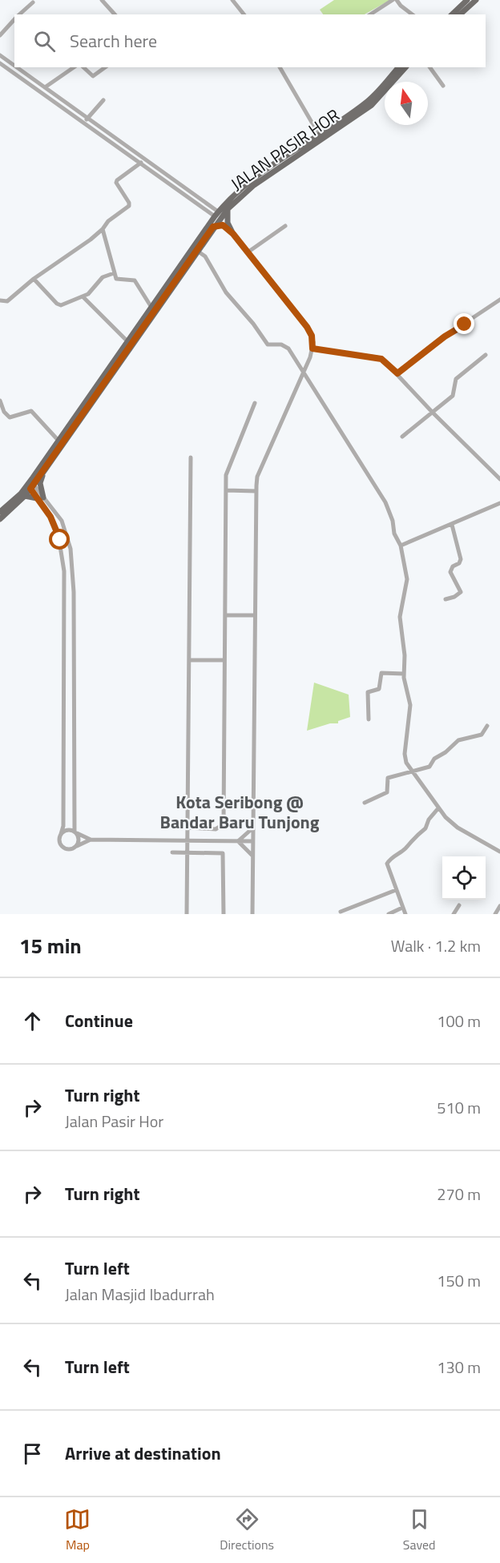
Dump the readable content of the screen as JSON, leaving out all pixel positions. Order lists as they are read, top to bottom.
{
  "streets": {
    "main road": ["JALAN PASIR HOR"]
  },
  "districts": ["Kota Seribong @ Bandar Baru Tunjong"],
  "north": "top",
  "page": {
    "search": "Search here",
    "heading": ["15 min", "Walk · 1.2 km"],
    "list": [
      ["Continue", "100 m"],
      ["Turn right", "Jalan Pasir Hor", "510 m"],
      ["Turn right", "270 m"],
      ["Turn left", "Jalan Masjid Ibadurrah", "150 m"],
      ["Turn left", "130 m"],
      "Arrive at destination"
    ],
    "nav": ["Map", "Directions", "Saved"]
  }
}
